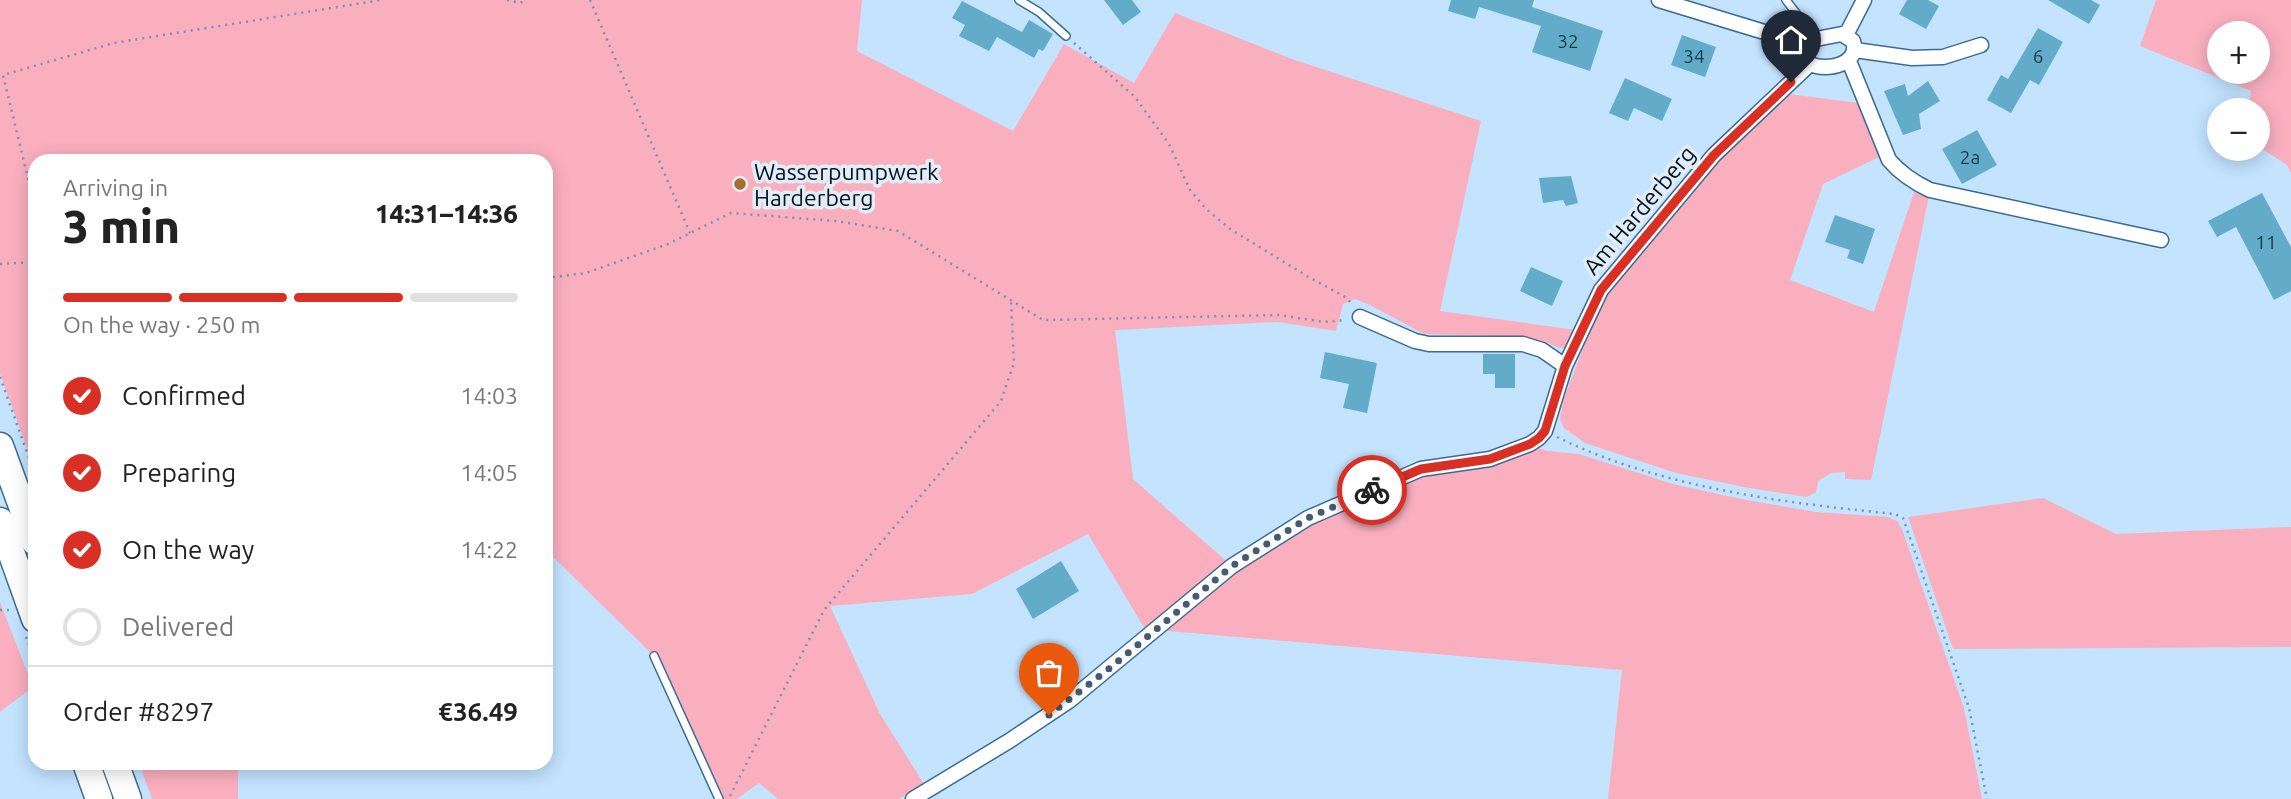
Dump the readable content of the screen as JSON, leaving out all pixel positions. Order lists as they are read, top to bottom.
{
  "streets": {
    "street": ["Am Harderberg"]
  },
  "places": ["Wasserpumpwerk Harderberg"],
  "house_numbers": [
    "32",
    "34",
    "6",
    "2a",
    "11"
  ],
  "page": {
    "map_buttons": ["+", "−"],
    "heading": ["3 min", "Arriving in", "14:31–14:36"],
    "panel": ["Order #8297", "€36.49"],
    "bar": "On the way · 250 m",
    "list": [
      ["Confirmed", "14:03"],
      ["Preparing", "14:05"],
      ["On the way", "14:22"],
      "Delivered"
    ]
  }
}
